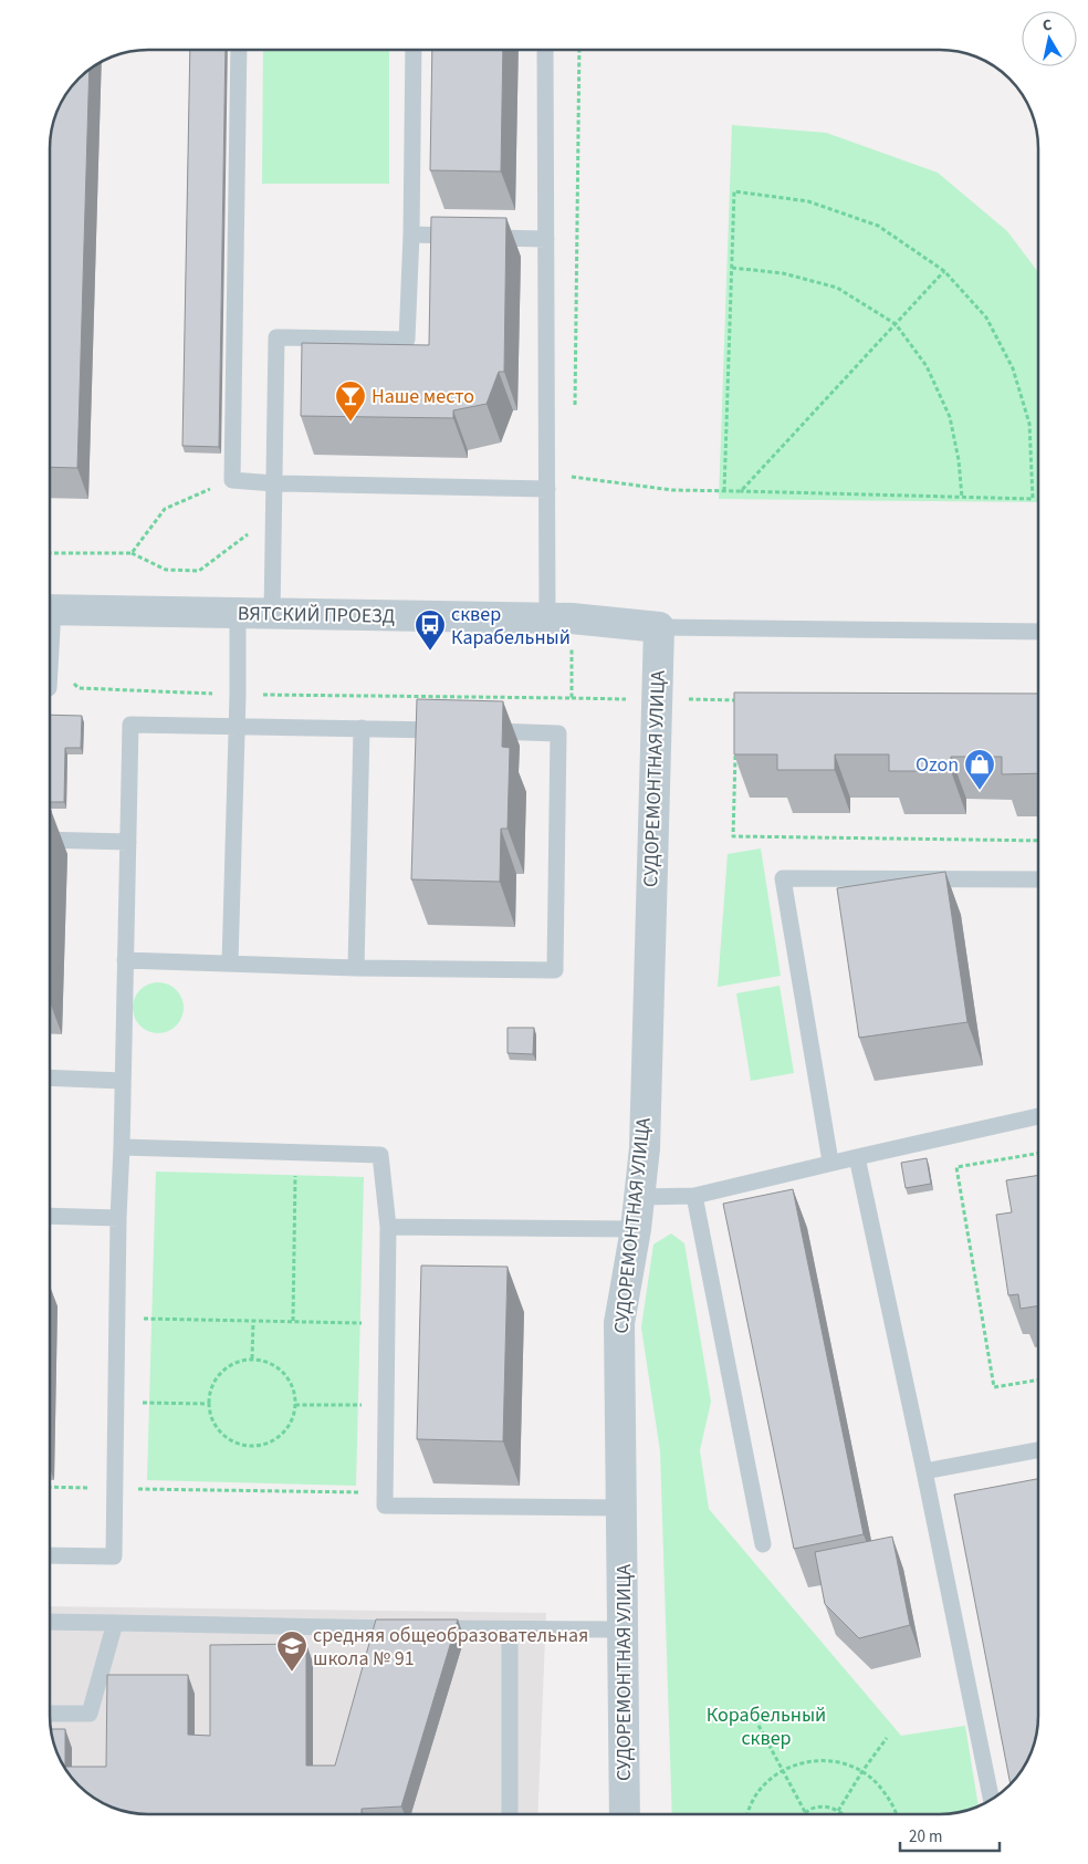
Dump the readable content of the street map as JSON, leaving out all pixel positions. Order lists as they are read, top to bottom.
{
  "streets": {
    "street": ["ВЯТСКИЙ ПРОЕЗД", "СУДОРЕМОНТНАЯ УЛИЦА"]
  },
  "crossings": [
    ["ВЯТСКИЙ ПРОЕЗД", "СУДОРЕМОНТНАЯ УЛИЦА"]
  ],
  "parks": ["Корабельный сквер"],
  "places": {
    "bar": ["Наше место"],
    "bus stop": ["сквер Карабельный"],
    "shop": ["Ozon"],
    "school or university": ["средняя общеобразовательная школа № 91"]
  },
  "scale_bar": "20 m",
  "north": "top"
}
